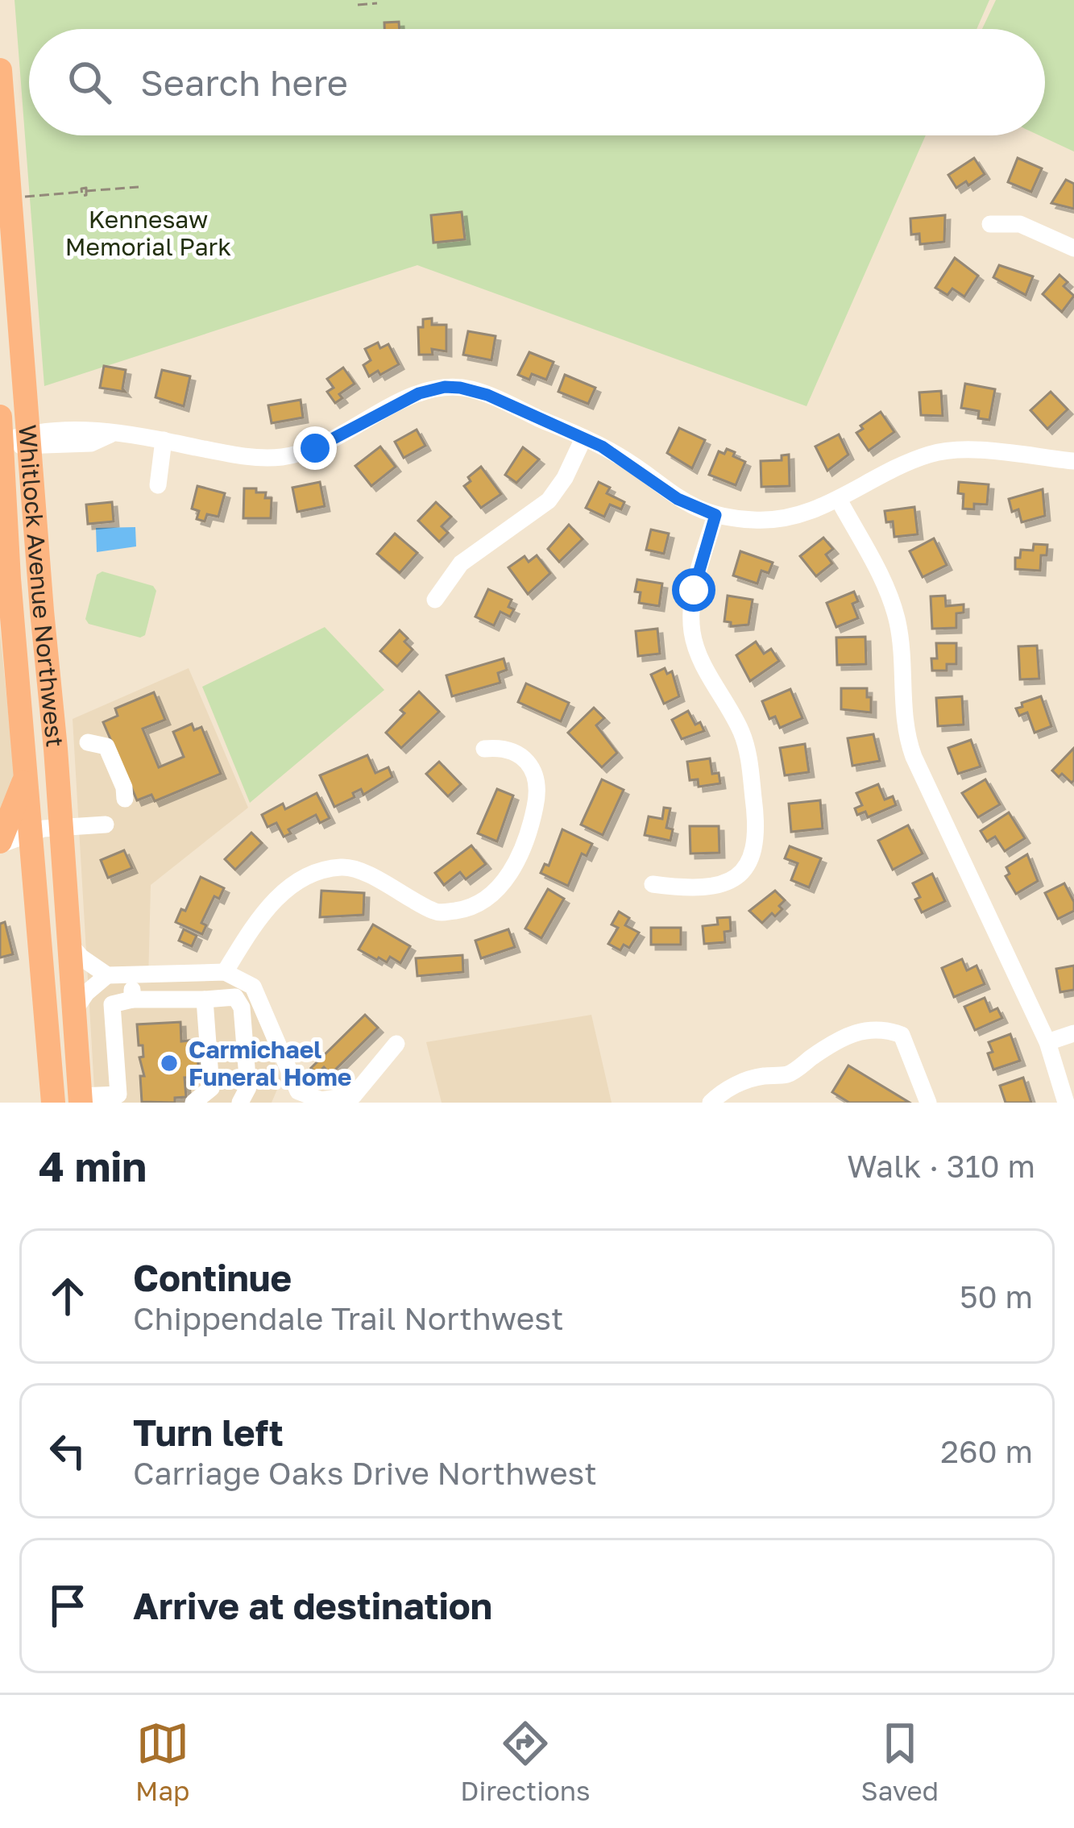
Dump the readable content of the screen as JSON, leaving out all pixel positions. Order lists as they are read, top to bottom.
{
  "streets": {
    "highway": ["Whitlock Avenue Northwest"]
  },
  "parks": ["Kennesaw Memorial Park"],
  "places": ["Carmichael Funeral Home"],
  "page": {
    "search": "Search here",
    "heading": ["4 min", "Walk · 310 m"],
    "list": [
      ["Continue", "Chippendale Trail Northwest", "50 m"],
      ["Turn left", "Carriage Oaks Drive Northwest", "260 m"],
      "Arrive at destination"
    ],
    "nav": ["Map", "Directions", "Saved"]
  }
}
